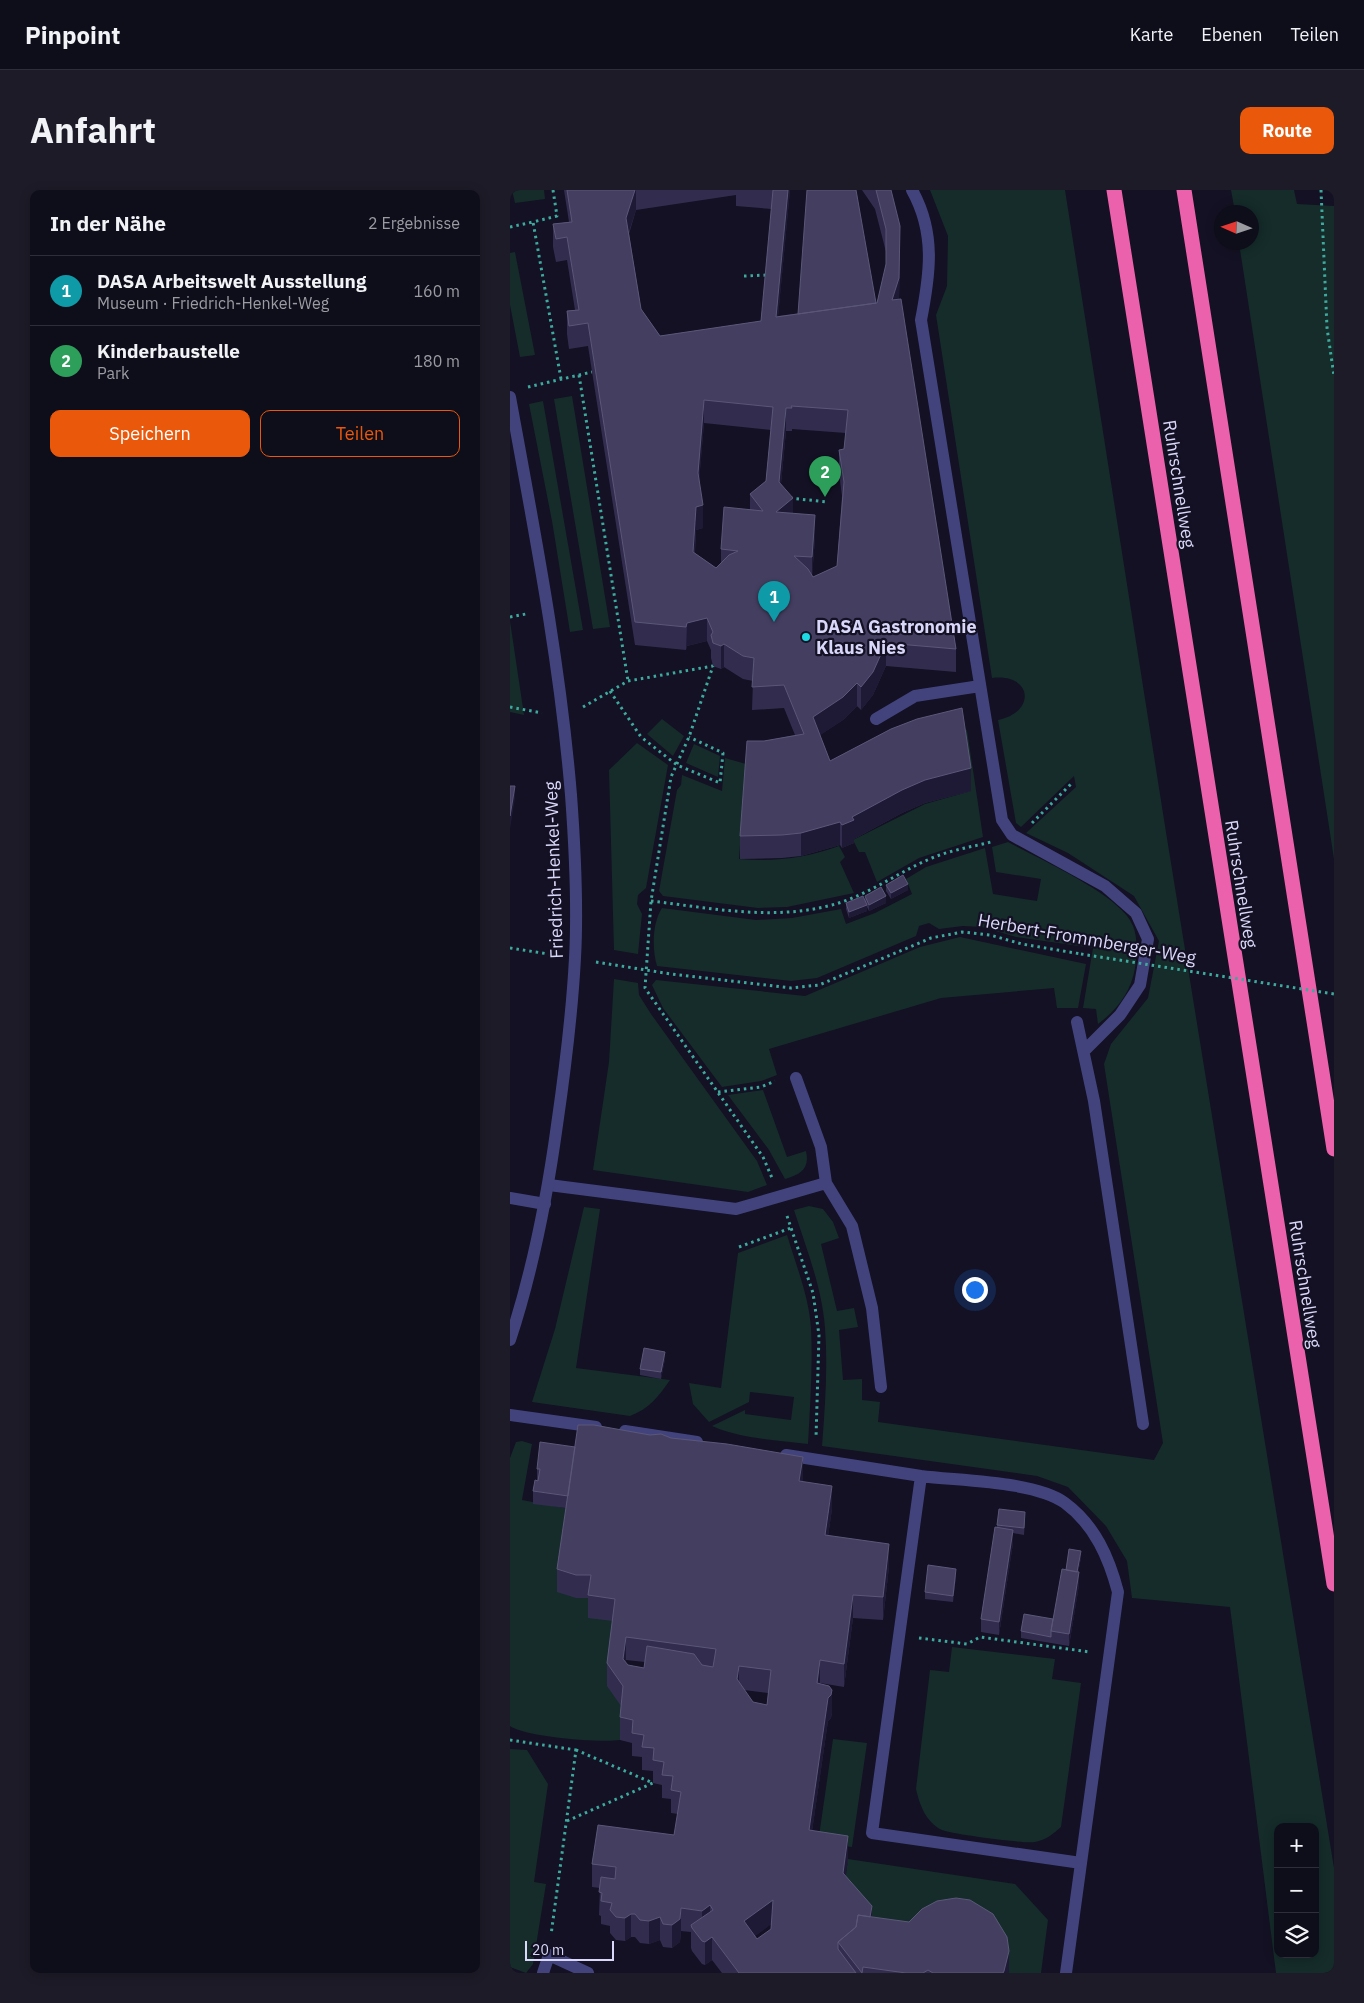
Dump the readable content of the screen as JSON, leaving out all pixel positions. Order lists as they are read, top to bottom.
{
  "streets": {
    "highway": ["Ruhrschnellweg"],
    "street": ["Friedrich-Henkel-Weg"],
    "path": ["Herbert-Frommberger-Weg"]
  },
  "crossings": [
    ["Friedrich-Henkel-Weg", "Herbert-Frommberger-Weg"]
  ],
  "places": ["DASA Gastronomie Klaus Nies"],
  "scale_bar": "20 m",
  "north": "left",
  "page": {
    "header": "Pinpoint",
    "nav": ["Karte", "Ebenen", "Teilen"],
    "title": "Anfahrt",
    "buttons": [
      "Route",
      ["Speichern", "Teilen"]
    ],
    "heading": ["In der Nähe", "2 Ergebnisse"],
    "list": [
      {
        "mark": "1",
        "name": "DASA Arbeitswelt Ausstellung",
        "note": "Museum · Friedrich-Henkel-Weg",
        "value": "160 m"
      },
      {
        "mark": "2",
        "name": "Kinderbaustelle",
        "note": "Park",
        "value": "180 m"
      }
    ],
    "pins": ["2", "1"],
    "map_buttons": ["+", "−"],
    "scale": "20 m"
  }
}
